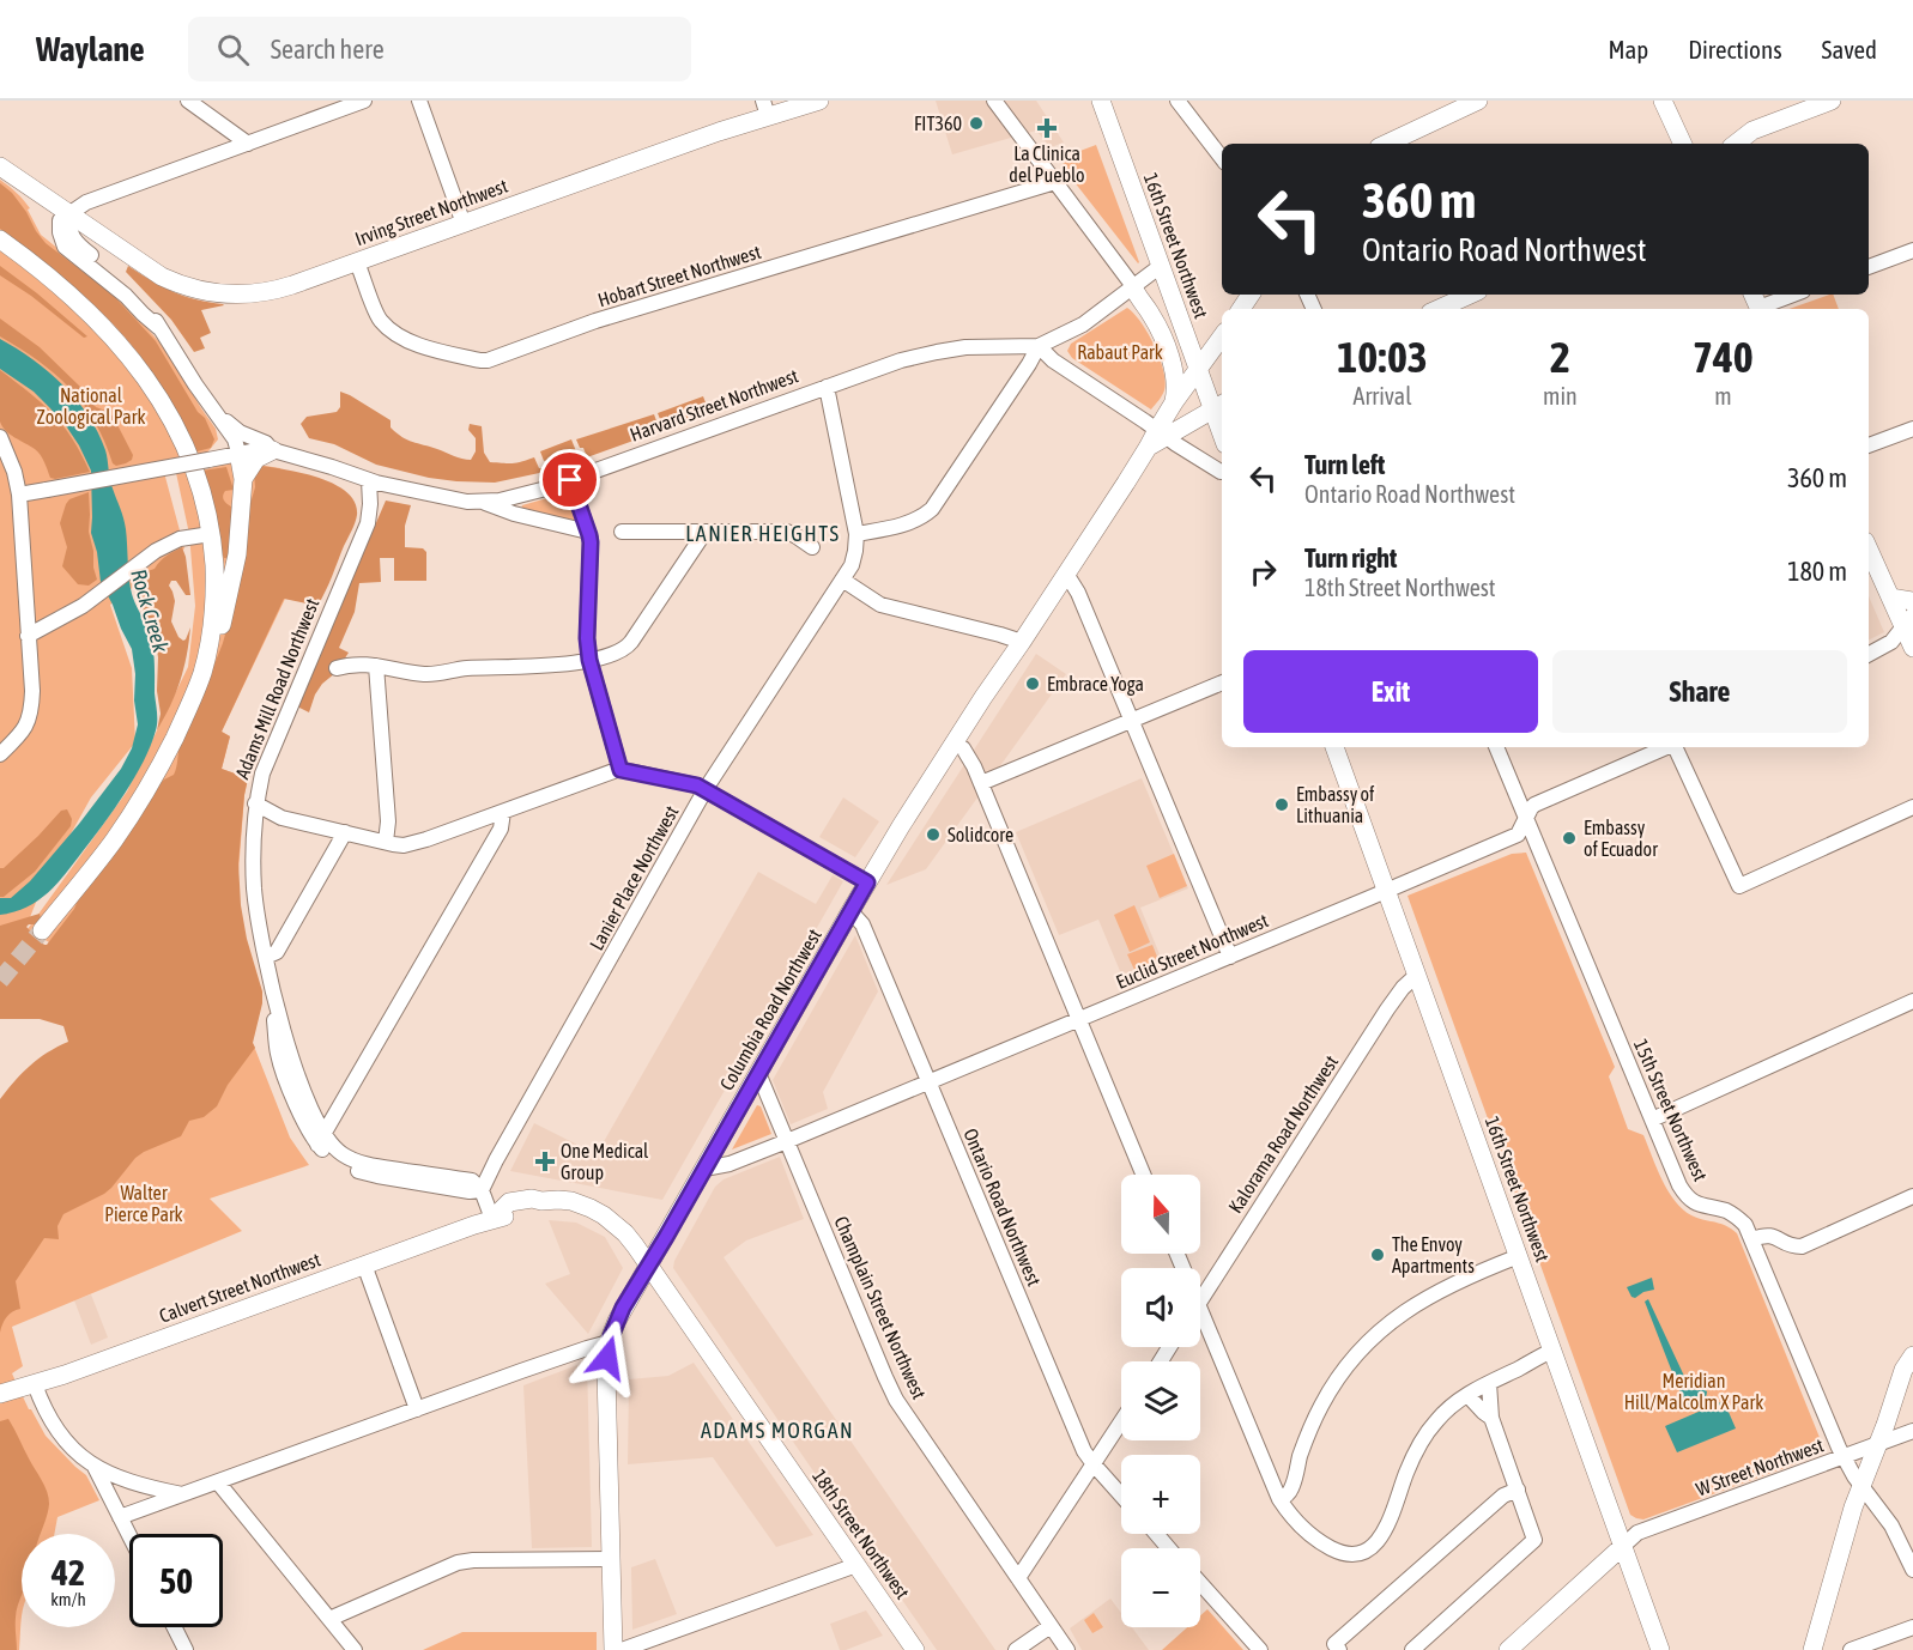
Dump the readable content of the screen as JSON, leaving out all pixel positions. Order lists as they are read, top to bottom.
{
  "streets": {
    "main road": [
      "Irving Street Northwest",
      "16th Street Northwest",
      "Columbia Road Northwest",
      "Calvert Street Northwest",
      "18th Street Northwest"
    ],
    "street": [
      "Hobart Street Northwest",
      "Harvard Street Northwest",
      "Adams Mill Road Northwest",
      "Lanier Place Northwest",
      "Euclid Street Northwest",
      "15th Street Northwest",
      "Kalorama Road Northwest",
      "Ontario Road Northwest",
      "Champlain Street Northwest",
      "W Street Northwest"
    ]
  },
  "crossings": [
    ["Irving Street Northwest", "Hobart Street Northwest"],
    ["16th Street Northwest", "Harvard Street Northwest"],
    ["16th Street Northwest", "Euclid Street Northwest"],
    ["16th Street Northwest", "Columbia Road Northwest"],
    ["16th Street Northwest", "Kalorama Road Northwest"],
    ["16th Street Northwest", "W Street Northwest"],
    ["Harvard Street Northwest", "Adams Mill Road Northwest"],
    ["Harvard Street Northwest", "Lanier Place Northwest"],
    ["Adams Mill Road Northwest", "Lanier Place Northwest"],
    ["Euclid Street Northwest", "Columbia Road Northwest"],
    ["Euclid Street Northwest", "15th Street Northwest"],
    ["Euclid Street Northwest", "Ontario Road Northwest"],
    ["Euclid Street Northwest", "Champlain Street Northwest"],
    ["Columbia Road Northwest", "Ontario Road Northwest"],
    ["Columbia Road Northwest", "Champlain Street Northwest"],
    ["Columbia Road Northwest", "18th Street Northwest"],
    ["15th Street Northwest", "W Street Northwest"]
  ],
  "districts": ["LANIER HEIGHTS", "ADAMS MORGAN"],
  "water": ["Rock Creek"],
  "parks": [
    "Rabaut Park",
    "National Zoological Park",
    "Walter Pierce Park",
    "Meridian Hill/Malcolm X Park"
  ],
  "places": {
    "other": [
      "FIT360",
      "Embrace Yoga",
      "Embassy of Lithuania",
      "Solidcore",
      "Embassy of Ecuador",
      "The Envoy Apartments"
    ],
    "health": ["La Clinica del Pueblo", "One Medical Group"]
  },
  "north": "top",
  "page": {
    "header": "Waylane",
    "search": "Search here",
    "nav": ["Map", "Directions", "Saved"],
    "turn": ["360 m", "Ontario Road Northwest"],
    "eta": [
      "10:03",
      "Arrival",
      "2",
      "min",
      "740",
      "m"
    ],
    "list": [
      {
        "name": "Turn left",
        "note": "Ontario Road Northwest",
        "value": "360 m"
      },
      {
        "name": "Turn right",
        "note": "18th Street Northwest",
        "value": "180 m"
      }
    ],
    "buttons": ["Exit", "Share"],
    "map_buttons": ["+", "−"],
    "speed": "42 km/h",
    "limit": "50"
  }
}
